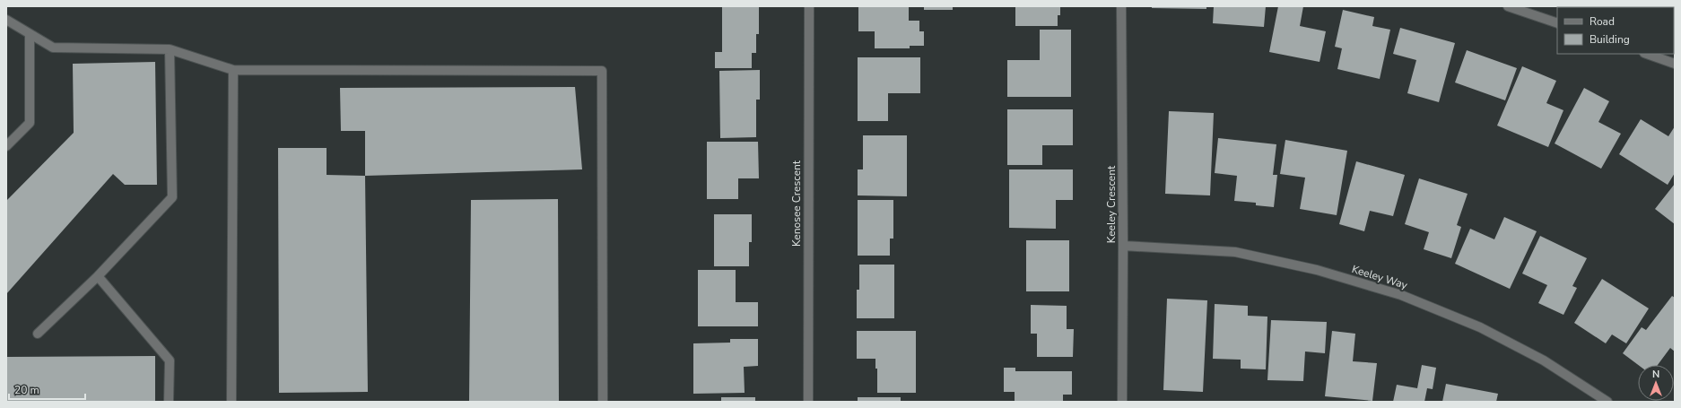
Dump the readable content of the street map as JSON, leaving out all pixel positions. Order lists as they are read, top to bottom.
{
  "streets": {
    "street": ["Kenosee Crescent", "Keeley Crescent", "Keeley Way"]
  },
  "crossings": [
    ["Keeley Crescent", "Keeley Way"]
  ],
  "legend": ["Road", "Building"],
  "scale_bar": "20 m",
  "north": "top"
}
